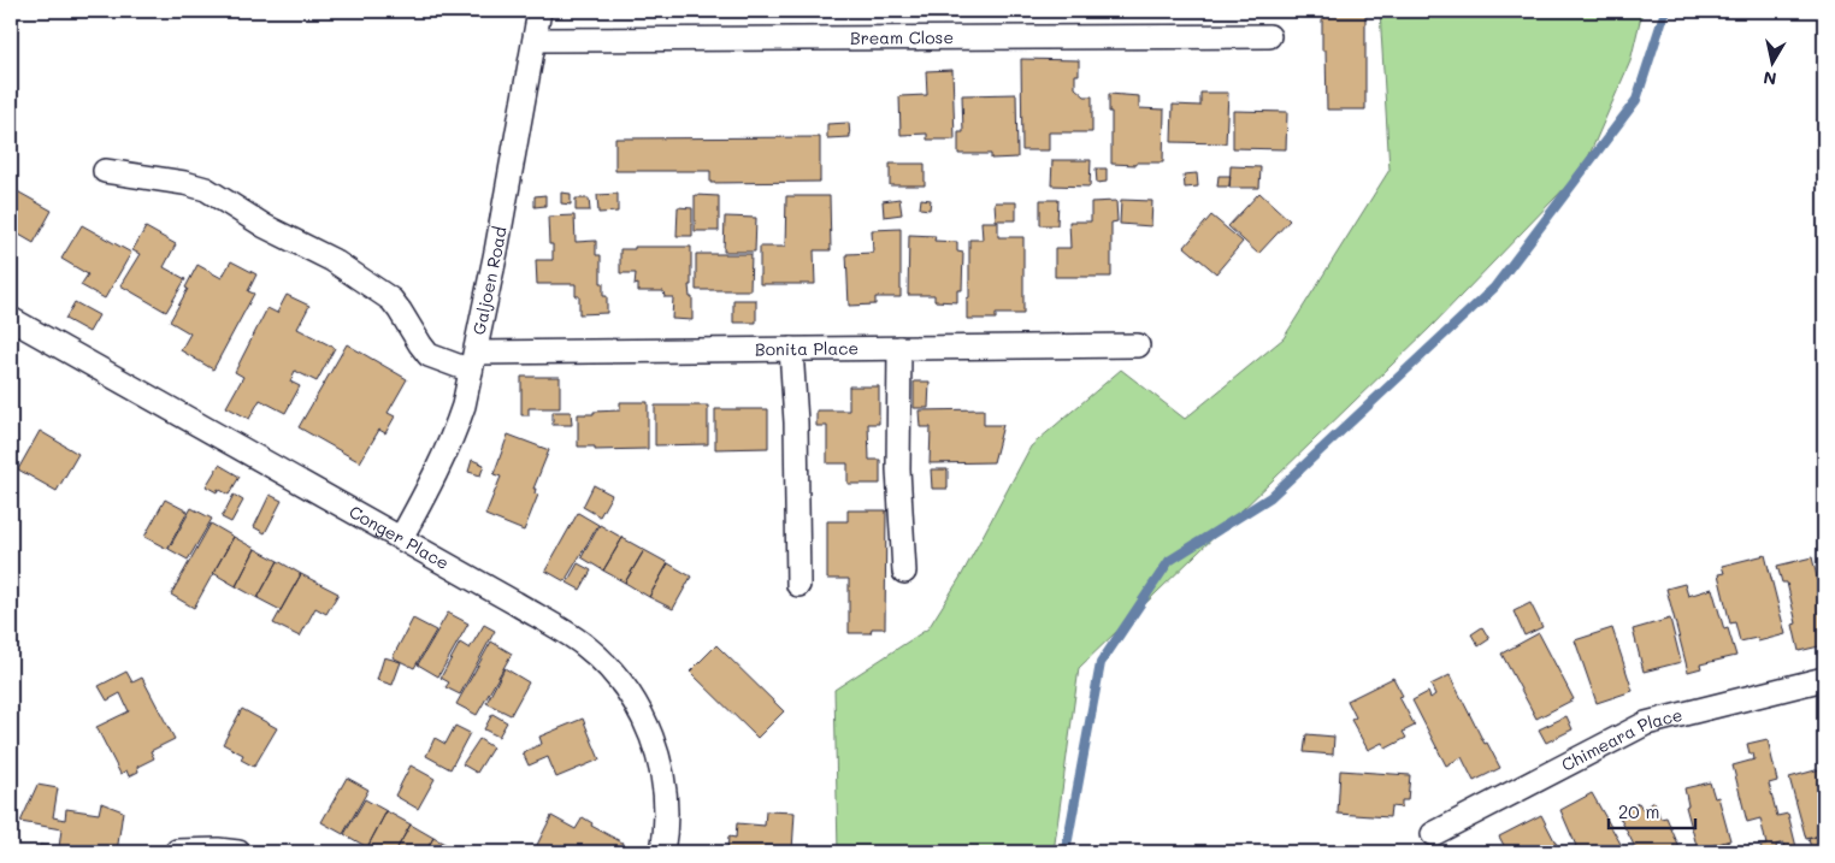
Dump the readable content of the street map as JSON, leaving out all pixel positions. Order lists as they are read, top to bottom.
{
  "streets": {
    "street": [
      "Bream Close",
      "Galjoen Road",
      "Bonita Place",
      "Conger Place",
      "Chimeara Place"
    ]
  },
  "crossings": [
    ["Bream Close", "Galjoen Road"],
    ["Galjoen Road", "Bonita Place"],
    ["Galjoen Road", "Conger Place"]
  ],
  "scale_bar": "20 m",
  "north": "bottom"
}
